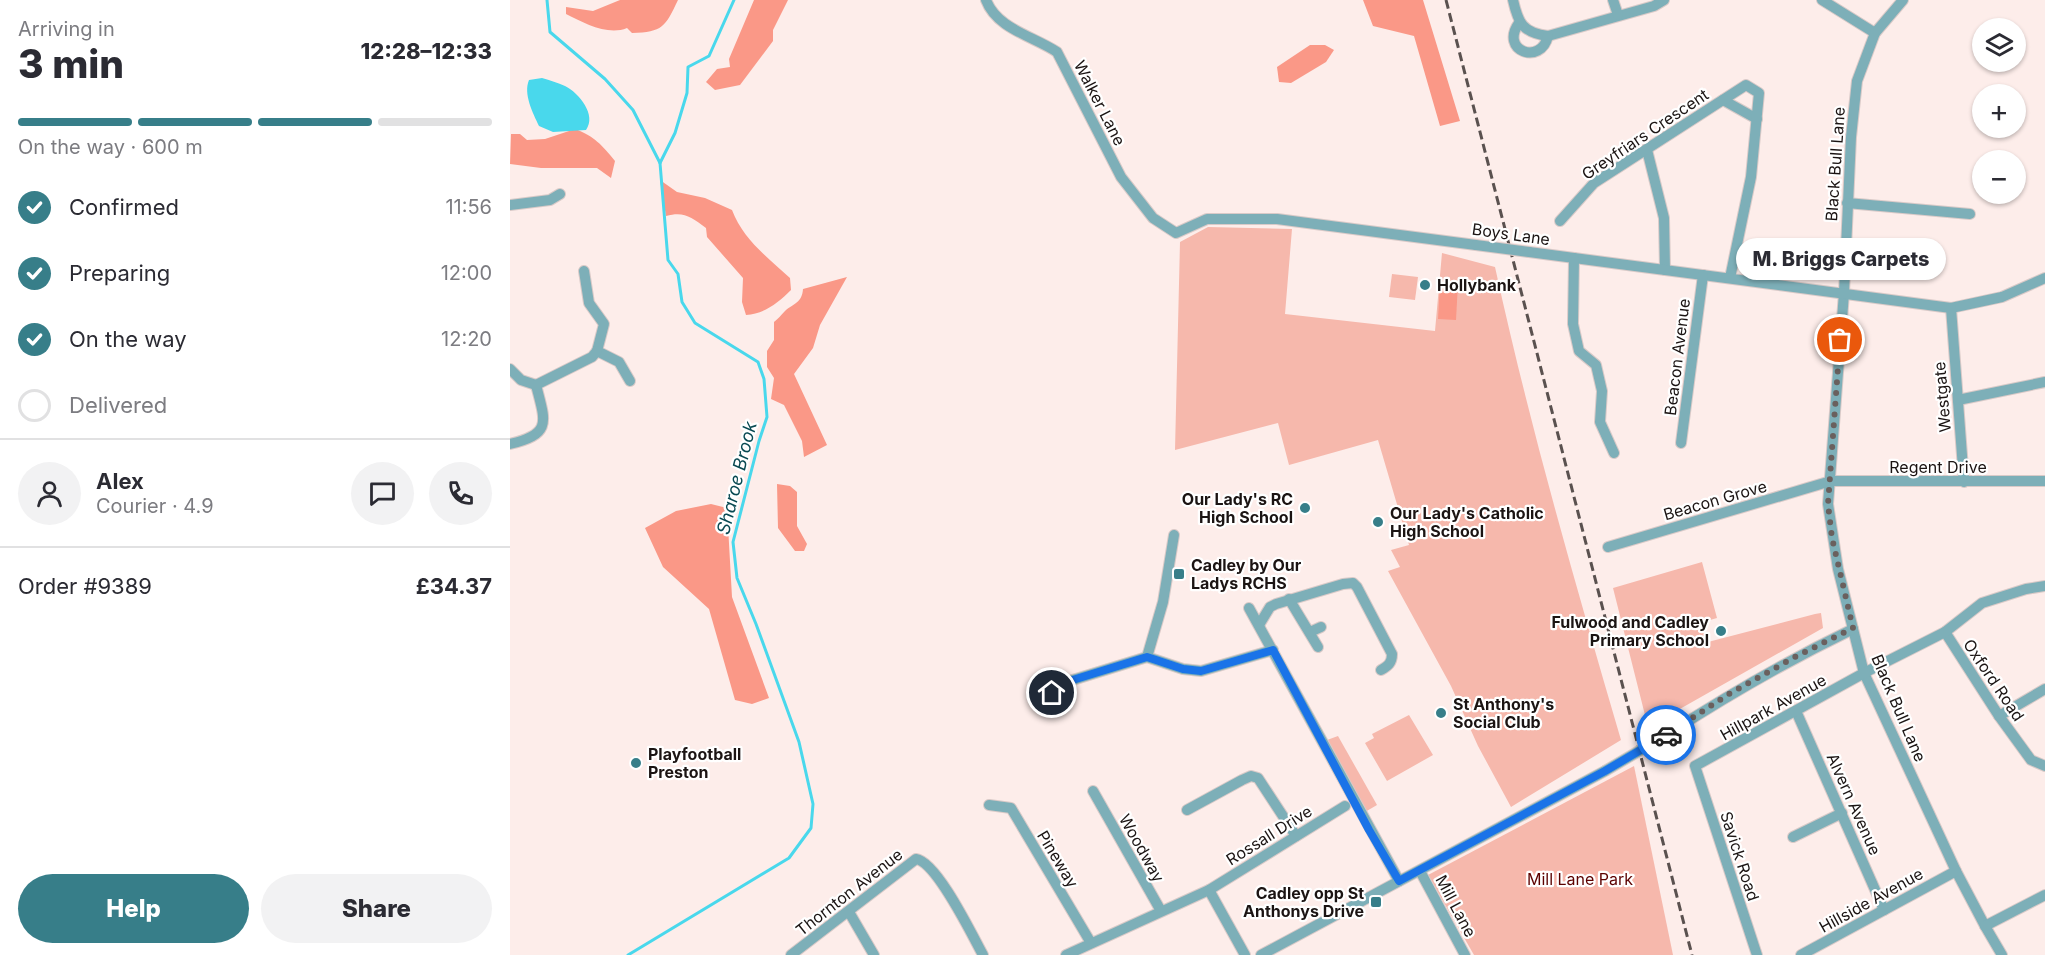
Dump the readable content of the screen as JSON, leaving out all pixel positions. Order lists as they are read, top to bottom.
{
  "streets": {
    "street": [
      "Walker Lane",
      "Greyfriars Crescent",
      "Black Bull Lane",
      "Boys Lane",
      "Beacon Avenue",
      "Westgate",
      "Regent Drive",
      "Beacon Grove",
      "Oxford Road",
      "Hillpark Avenue",
      "Alvern Avenue",
      "Rossall Drive",
      "Woodway",
      "Savick Road",
      "Pineway",
      "Thornton Avenue",
      "Hillside Avenue",
      "Mill Lane"
    ]
  },
  "crossings": [
    ["Walker Lane", "Boys Lane"],
    ["Greyfriars Crescent", "Boys Lane"],
    ["Black Bull Lane", "Boys Lane"],
    ["Black Bull Lane", "Regent Drive"],
    ["Black Bull Lane", "Beacon Grove"],
    ["Black Bull Lane", "Hillpark Avenue"],
    ["Black Bull Lane", "Hillside Avenue"],
    ["Boys Lane", "Beacon Avenue"],
    ["Boys Lane", "Westgate"],
    ["Westgate", "Regent Drive"],
    ["Regent Drive", "Beacon Grove"],
    ["Oxford Road", "Hillpark Avenue"],
    ["Hillpark Avenue", "Alvern Avenue"],
    ["Hillpark Avenue", "Savick Road"],
    ["Alvern Avenue", "Hillside Avenue"],
    ["Rossall Drive", "Woodway"],
    ["Rossall Drive", "Pineway"]
  ],
  "water": ["Sharoe Brook"],
  "parks": ["Mill Lane Park"],
  "places": {
    "other": [
      "Hollybank",
      "M. Briggs Carpets",
      "Our Lady's RC High School",
      "Our Lady's Catholic High School",
      "Fulwood and Cadley Primary School",
      "St Anthony's Social Club",
      "Playfootball Preston"
    ],
    "transit": ["Cadley by Our Ladys RCHS", "Cadley opp St Anthonys Drive"]
  },
  "page": {
    "heading": ["3 min", "Arriving in", "12:28–12:33"],
    "panel": [
      "Alex",
      "Courier · 4.9",
      "Order #9389",
      "£34.37"
    ],
    "map_buttons": ["+", "−"],
    "bar": "On the way · 600 m",
    "list": [
      ["Confirmed", "11:56"],
      ["Preparing", "12:00"],
      ["On the way", "12:20"],
      "Delivered"
    ],
    "bubble": "M. Briggs Carpets",
    "buttons": ["Help", "Share"]
  }
}
